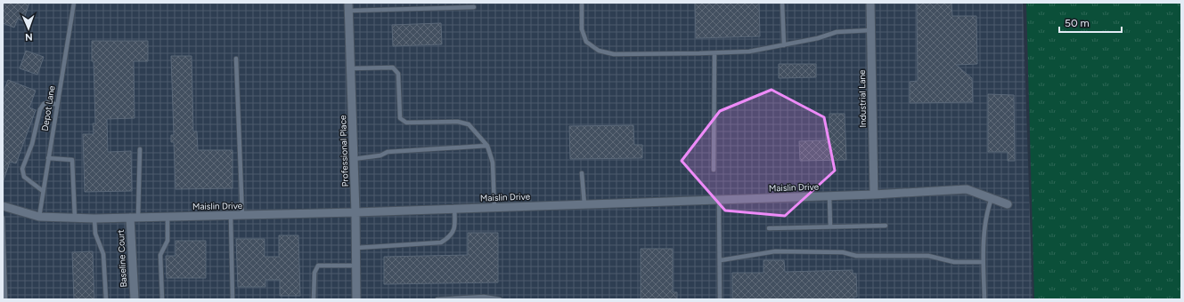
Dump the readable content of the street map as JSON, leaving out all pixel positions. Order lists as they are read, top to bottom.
{
  "streets": {
    "street": [
      "Industrial Lane",
      "Professional Place",
      "Maislin Drive",
      "Baseline Court"
    ],
    "lane": ["Depot Lane"]
  },
  "crossings": [
    ["Industrial Lane", "Maislin Drive"],
    ["Depot Lane", "Maislin Drive"],
    ["Professional Place", "Maislin Drive"],
    ["Maislin Drive", "Baseline Court"]
  ],
  "scale_bar": "50 m",
  "north": "bottom"
}
